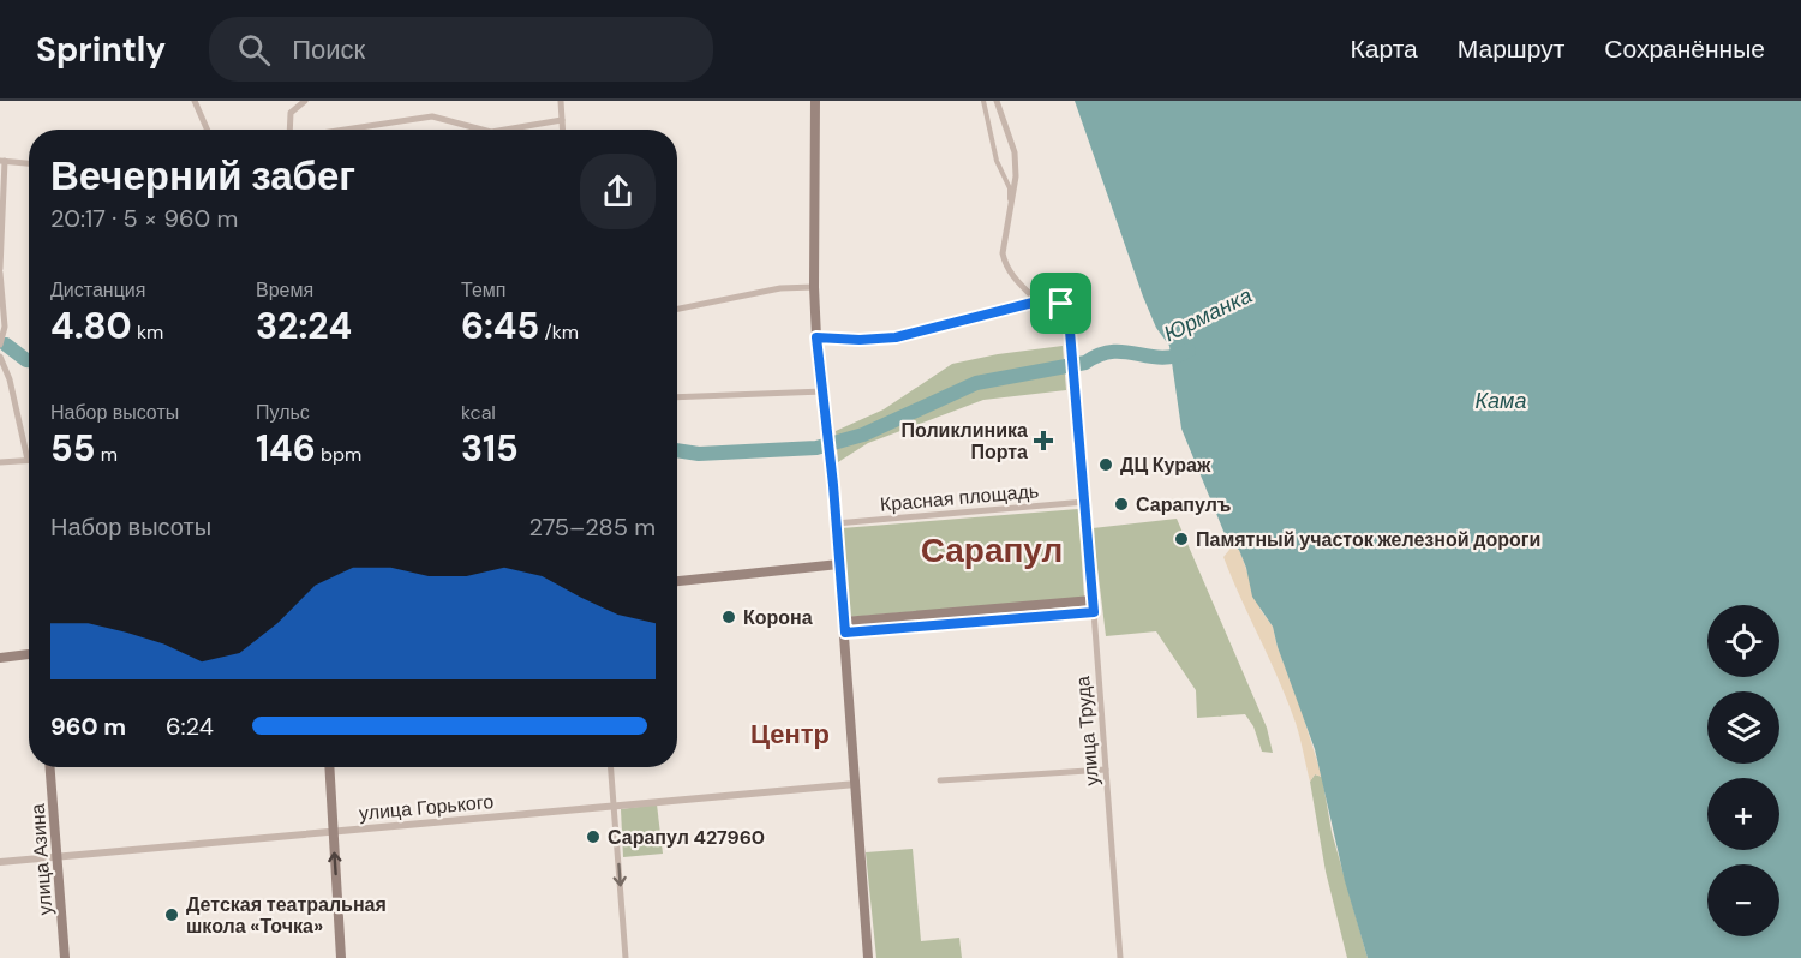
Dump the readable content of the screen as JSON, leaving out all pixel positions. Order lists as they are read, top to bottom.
{
  "streets": {
    "main road": ["улица Труда", "улица Азина"],
    "street": ["Красная площадь", "улица Горького"]
  },
  "crossings": [
    ["Красная площадь", "улица Труда"],
    ["улица Горького", "улица Азина"]
  ],
  "districts": ["Сарапул", "Центр"],
  "water": ["Юрманка", "Кама"],
  "places": {
    "health": ["Поликлиника Порта"],
    "other": [
      "ДЦ Кураж",
      "Сарапулъ",
      "Памятный участок железной дороги",
      "Корона",
      "Сарапул 427960",
      "Детская театральная школа «Точка»"
    ]
  },
  "page": {
    "header": "Sprintly",
    "search": "Поиск",
    "nav": ["Карта", "Маршрут", "Сохранённые"],
    "heading": ["Вечерний забег", "20:17 · 5 × 960 m"],
    "stats": [
      ["Дистанция", "4.80 km"],
      ["Время", "32:24"],
      ["Темп", "6:45 /km"],
      ["Набор высоты", "55 m"],
      ["Пульс", "146 bpm"],
      ["kcal", "315"]
    ],
    "chart": ["Набор высоты", "275–285 m"],
    "map_buttons": ["+", "−"],
    "list": [
      {
        "name": "960 m",
        "note": "6:24"
      }
    ]
  }
}
